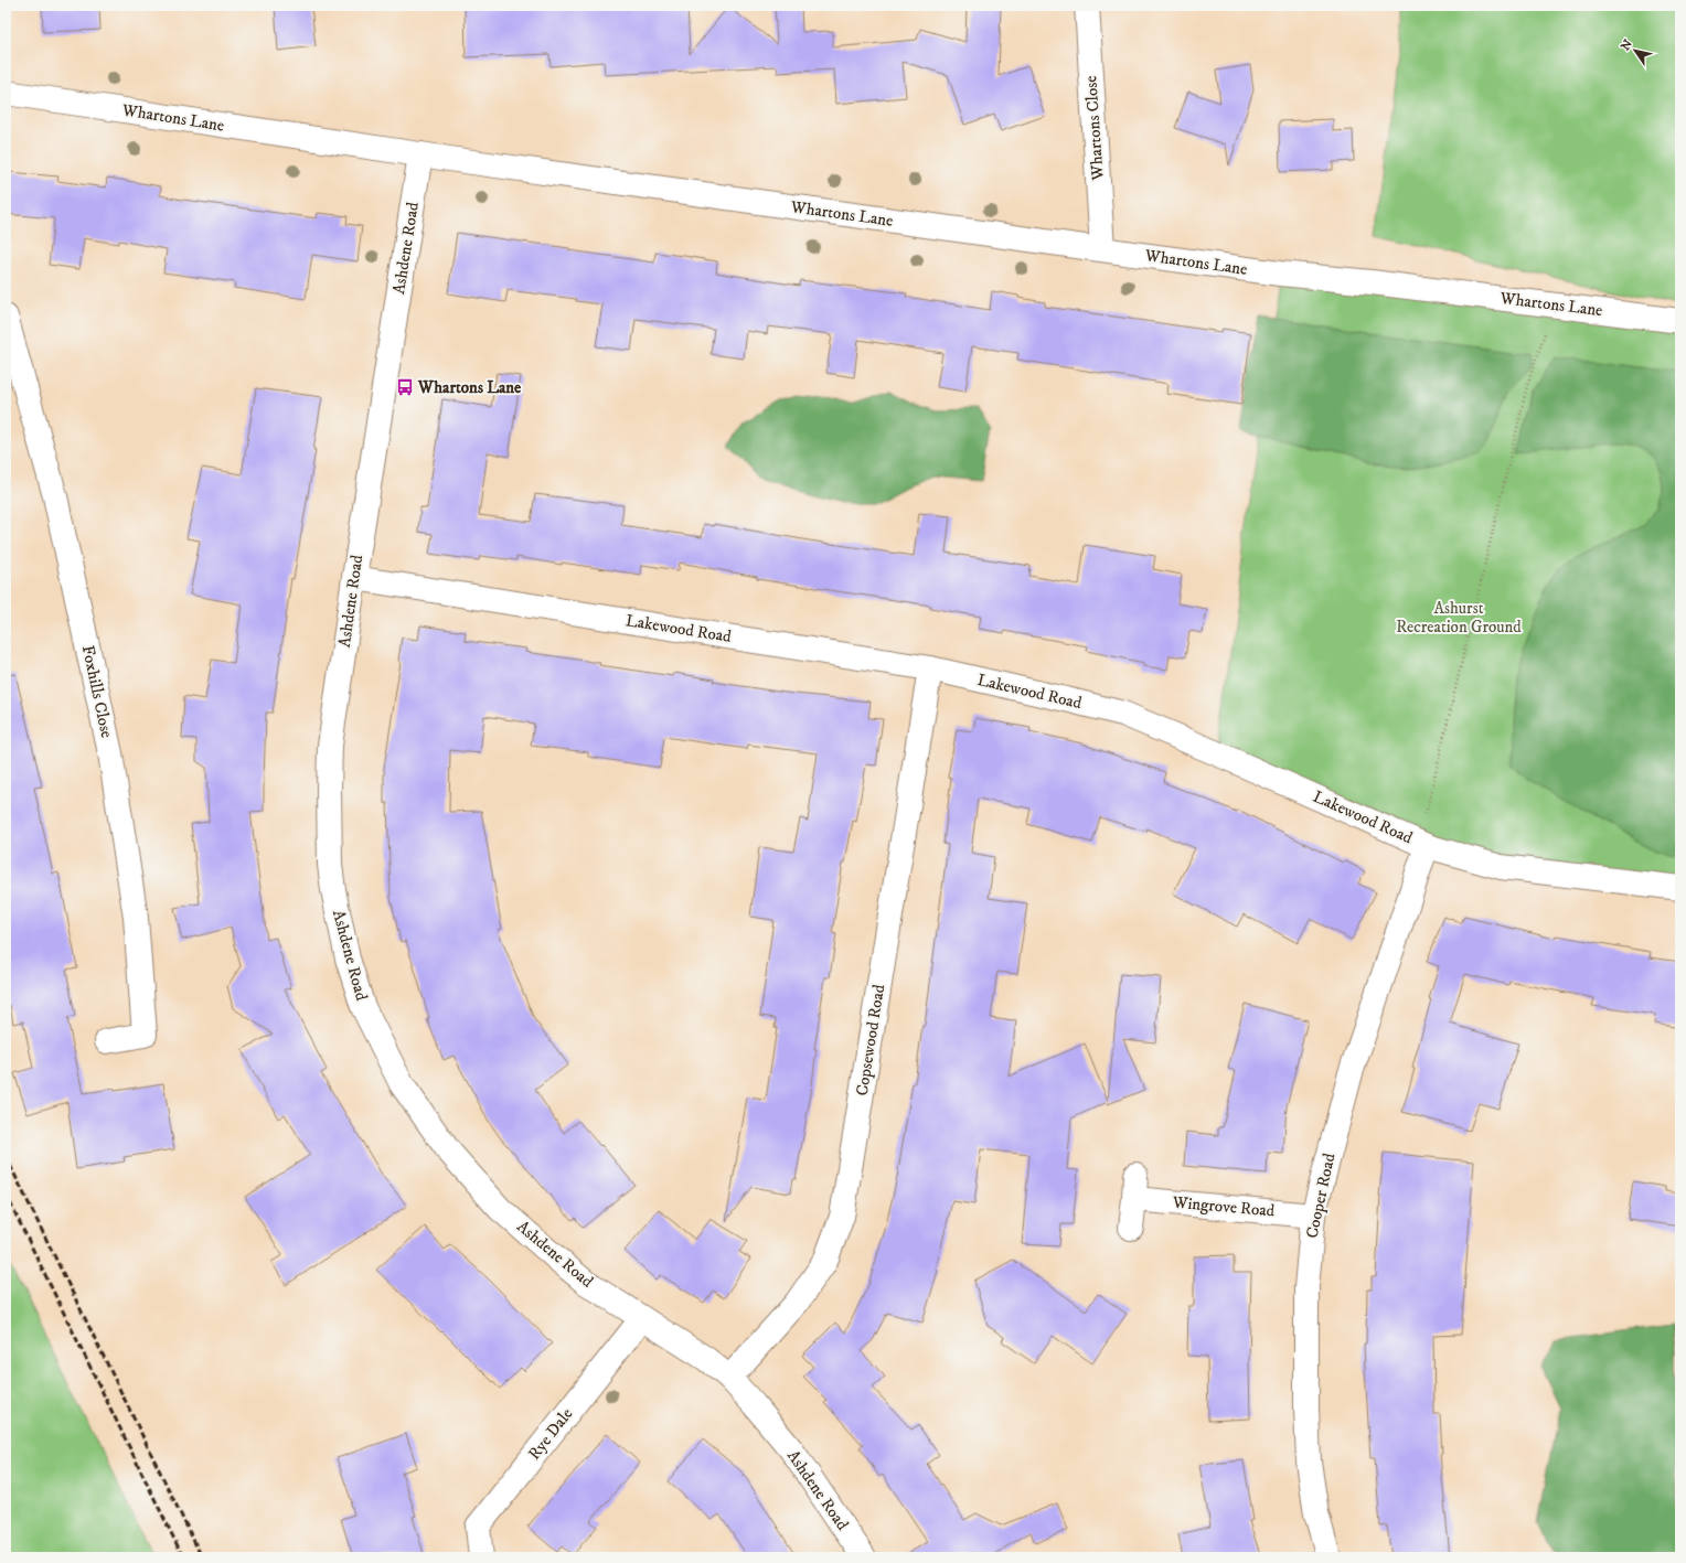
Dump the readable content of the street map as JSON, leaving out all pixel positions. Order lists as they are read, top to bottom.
{
  "streets": {
    "street": [
      "Whartons Lane",
      "Whartons Close",
      "Ashdene Road",
      "Lakewood Road",
      "Foxhills Close",
      "Copsewood Road",
      "Cooper Road",
      "Wingrove Road",
      "Rye Dale"
    ]
  },
  "crossings": [
    ["Whartons Lane", "Whartons Close"],
    ["Whartons Lane", "Ashdene Road"],
    ["Ashdene Road", "Lakewood Road"],
    ["Ashdene Road", "Copsewood Road"],
    ["Ashdene Road", "Rye Dale"],
    ["Lakewood Road", "Copsewood Road"],
    ["Lakewood Road", "Cooper Road"],
    ["Cooper Road", "Wingrove Road"]
  ],
  "parks": ["Ashurst Recreation Ground"],
  "places": {
    "bus stop": ["Whartons Lane"]
  },
  "north": "top left"
}
